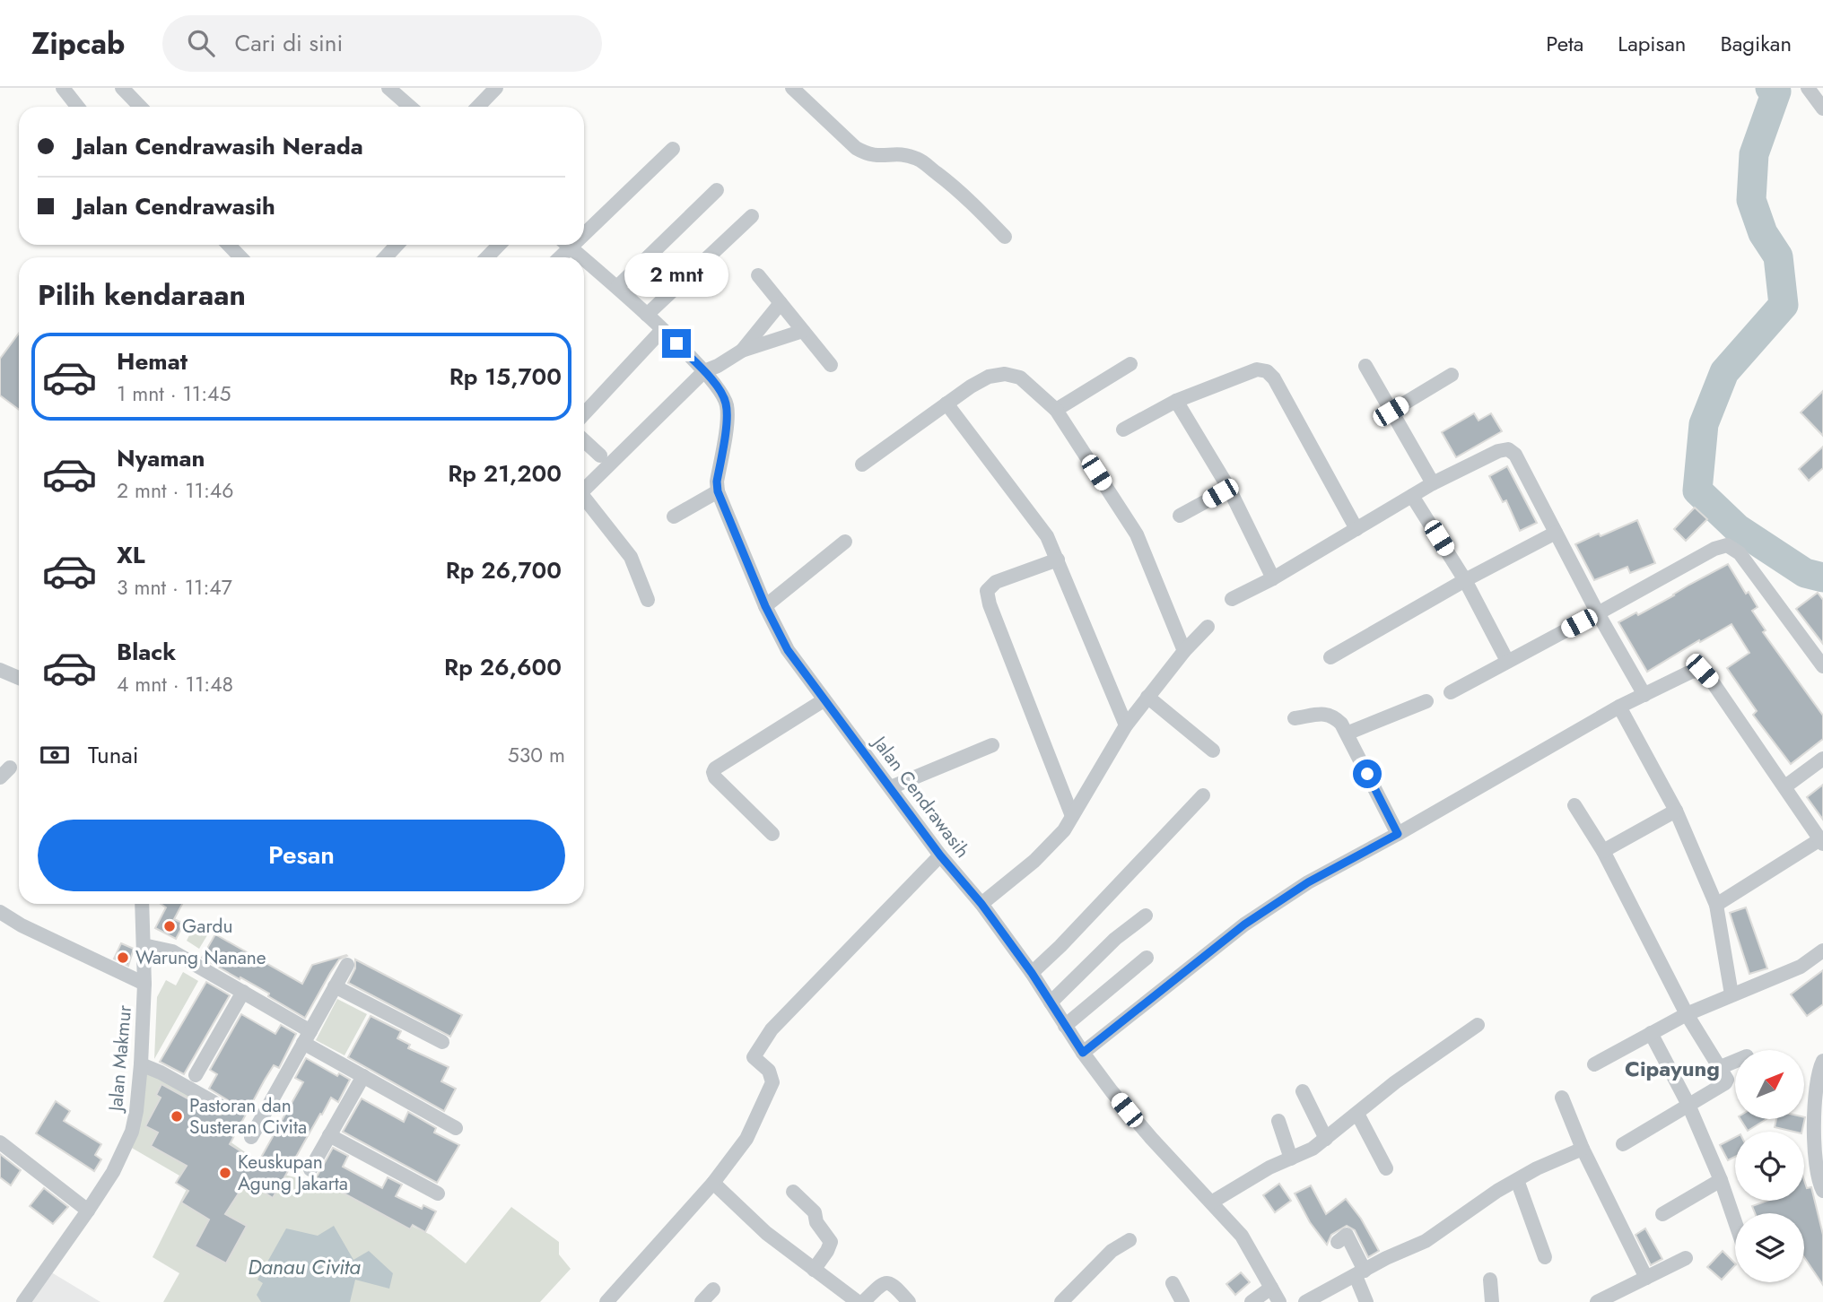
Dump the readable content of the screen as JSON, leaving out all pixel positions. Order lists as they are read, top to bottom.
{
  "streets": {
    "street": ["Jalan Cendrawasih", "Jalan Makmur"]
  },
  "districts": ["Cipayung"],
  "water": ["Danau Civita"],
  "places": [
    "Gardu",
    "Warung Nanane",
    "Pastoran dan Susteran Civita",
    "Keuskupan Agung Jakarta"
  ],
  "north": "top right",
  "page": {
    "header": "Zipcab",
    "search": "Cari di sini",
    "nav": ["Peta", "Lapisan", "Bagikan"],
    "banner": ["Jalan Cendrawasih Nerada", "Jalan Cendrawasih"],
    "bubble": "2 mnt",
    "heading": "Pilih kendaraan",
    "list": [
      {
        "name": "Hemat",
        "note": "1 mnt · 11:45",
        "value": "Rp 15,700"
      },
      {
        "name": "Nyaman",
        "note": "2 mnt · 11:46",
        "value": "Rp 21,200"
      },
      {
        "name": "XL",
        "note": "3 mnt · 11:47",
        "value": "Rp 26,700"
      },
      {
        "name": "Black",
        "note": "4 mnt · 11:48",
        "value": "Rp 26,600"
      }
    ],
    "pay": ["Tunai", "530 m"],
    "buttons": "Pesan"
  }
}
